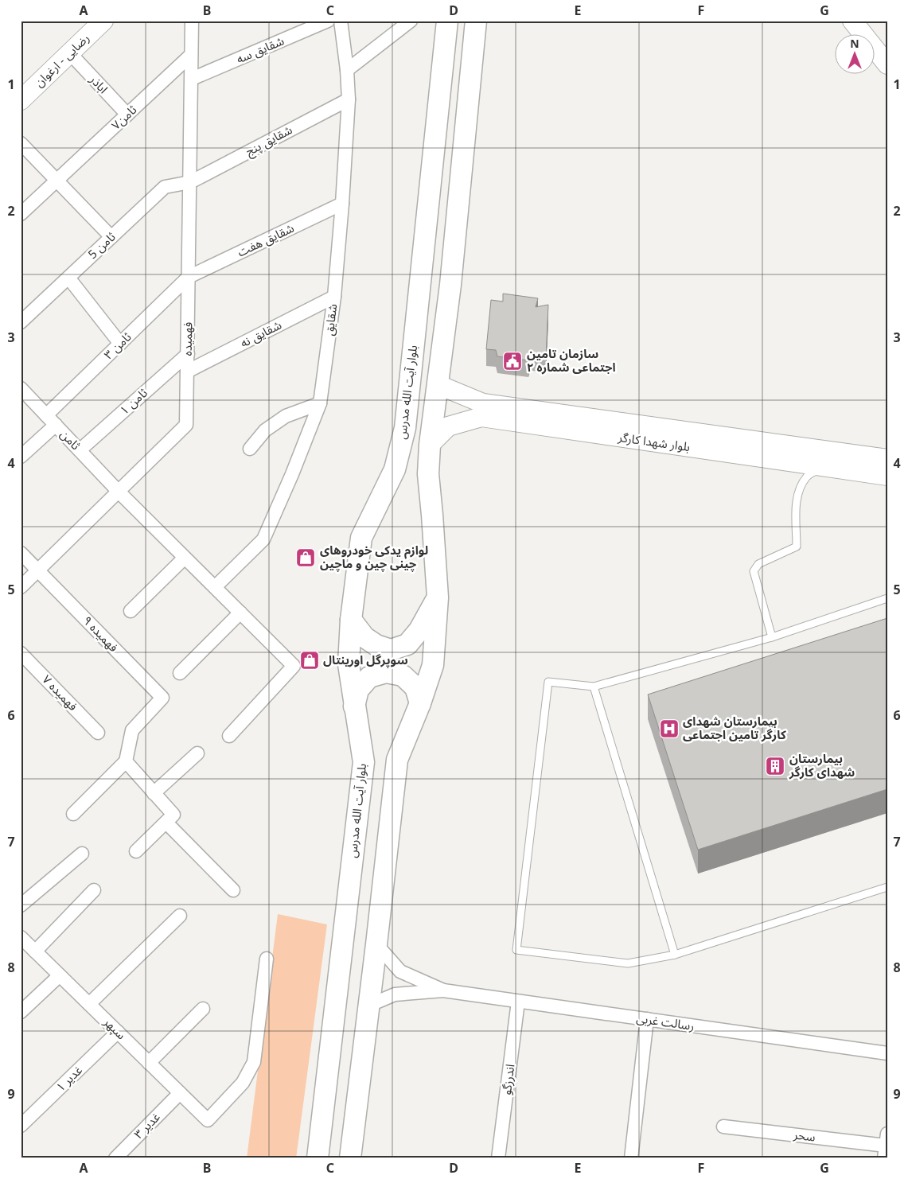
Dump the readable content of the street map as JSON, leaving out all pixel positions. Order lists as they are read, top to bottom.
{
  "streets": {
    "main road": ["بلوار آیت الله مدرس"],
    "street": [
      "شقایق سه",
      "رضایی - ارغوان",
      "اباذر",
      "ثامن۷",
      "شقایق پنج",
      "شقایق هفت",
      "ثامن 5",
      "شقایق",
      "شقایق نه",
      "فهمیده",
      "ثامن ۳",
      "ثامن ۱",
      "ثامن",
      "بلوار شهدا کارگر",
      "فهمیده ۹",
      "فهمیده ۷",
      "رسالت غربی",
      "سپهر",
      "غدیر ۱",
      "اندرزگو",
      "غدیر ۳",
      "سحر"
    ]
  },
  "crossings": [
    ["شقایق سه", "فهمیده"],
    ["رضایی - ارغوان", "اباذر"],
    ["اباذر", "ثامن۷"],
    ["ثامن۷", "فهمیده"],
    ["شقایق پنج", "ثامن 5"],
    ["شقایق پنج", "شقایق"],
    ["شقایق پنج", "فهمیده"],
    ["شقایق هفت", "شقایق"],
    ["شقایق هفت", "فهمیده"],
    ["شقایق هفت", "ثامن ۳"],
    ["ثامن 5", "فهمیده"],
    ["شقایق", "شقایق نه"],
    ["شقایق", "ثامن"],
    ["شقایق نه", "فهمیده"],
    ["فهمیده", "ثامن ۳"],
    ["فهمیده", "ثامن ۱"],
    ["فهمیده", "ثامن"],
    ["فهمیده", "فهمیده ۹"],
    ["ثامن ۳", "ثامن"],
    ["ثامن ۱", "ثامن"],
    ["رسالت غربی", "اندرزگو"],
    ["سپهر", "غدیر ۱"],
    ["سپهر", "غدیر ۳"]
  ],
  "places": {
    "public building": ["سازمان تامین اجتماعی شماره ۲"],
    "shop": ["لوازم یدکی خودروهای چینی چین و ماچین", "سوپرگل اورینتال"],
    "hospital": ["بیمارستان شهدای کارگر تامین اجتماعی"],
    "building": ["بیمارستان شهدای کارگر"]
  },
  "north": "top",
  "grid": {
    "columns": [
      "A",
      "B",
      "C",
      "D",
      "E",
      "F",
      "G"
    ],
    "rows": [
      "1",
      "2",
      "3",
      "4",
      "5",
      "6",
      "7",
      "8",
      "9"
    ]
  }
}
